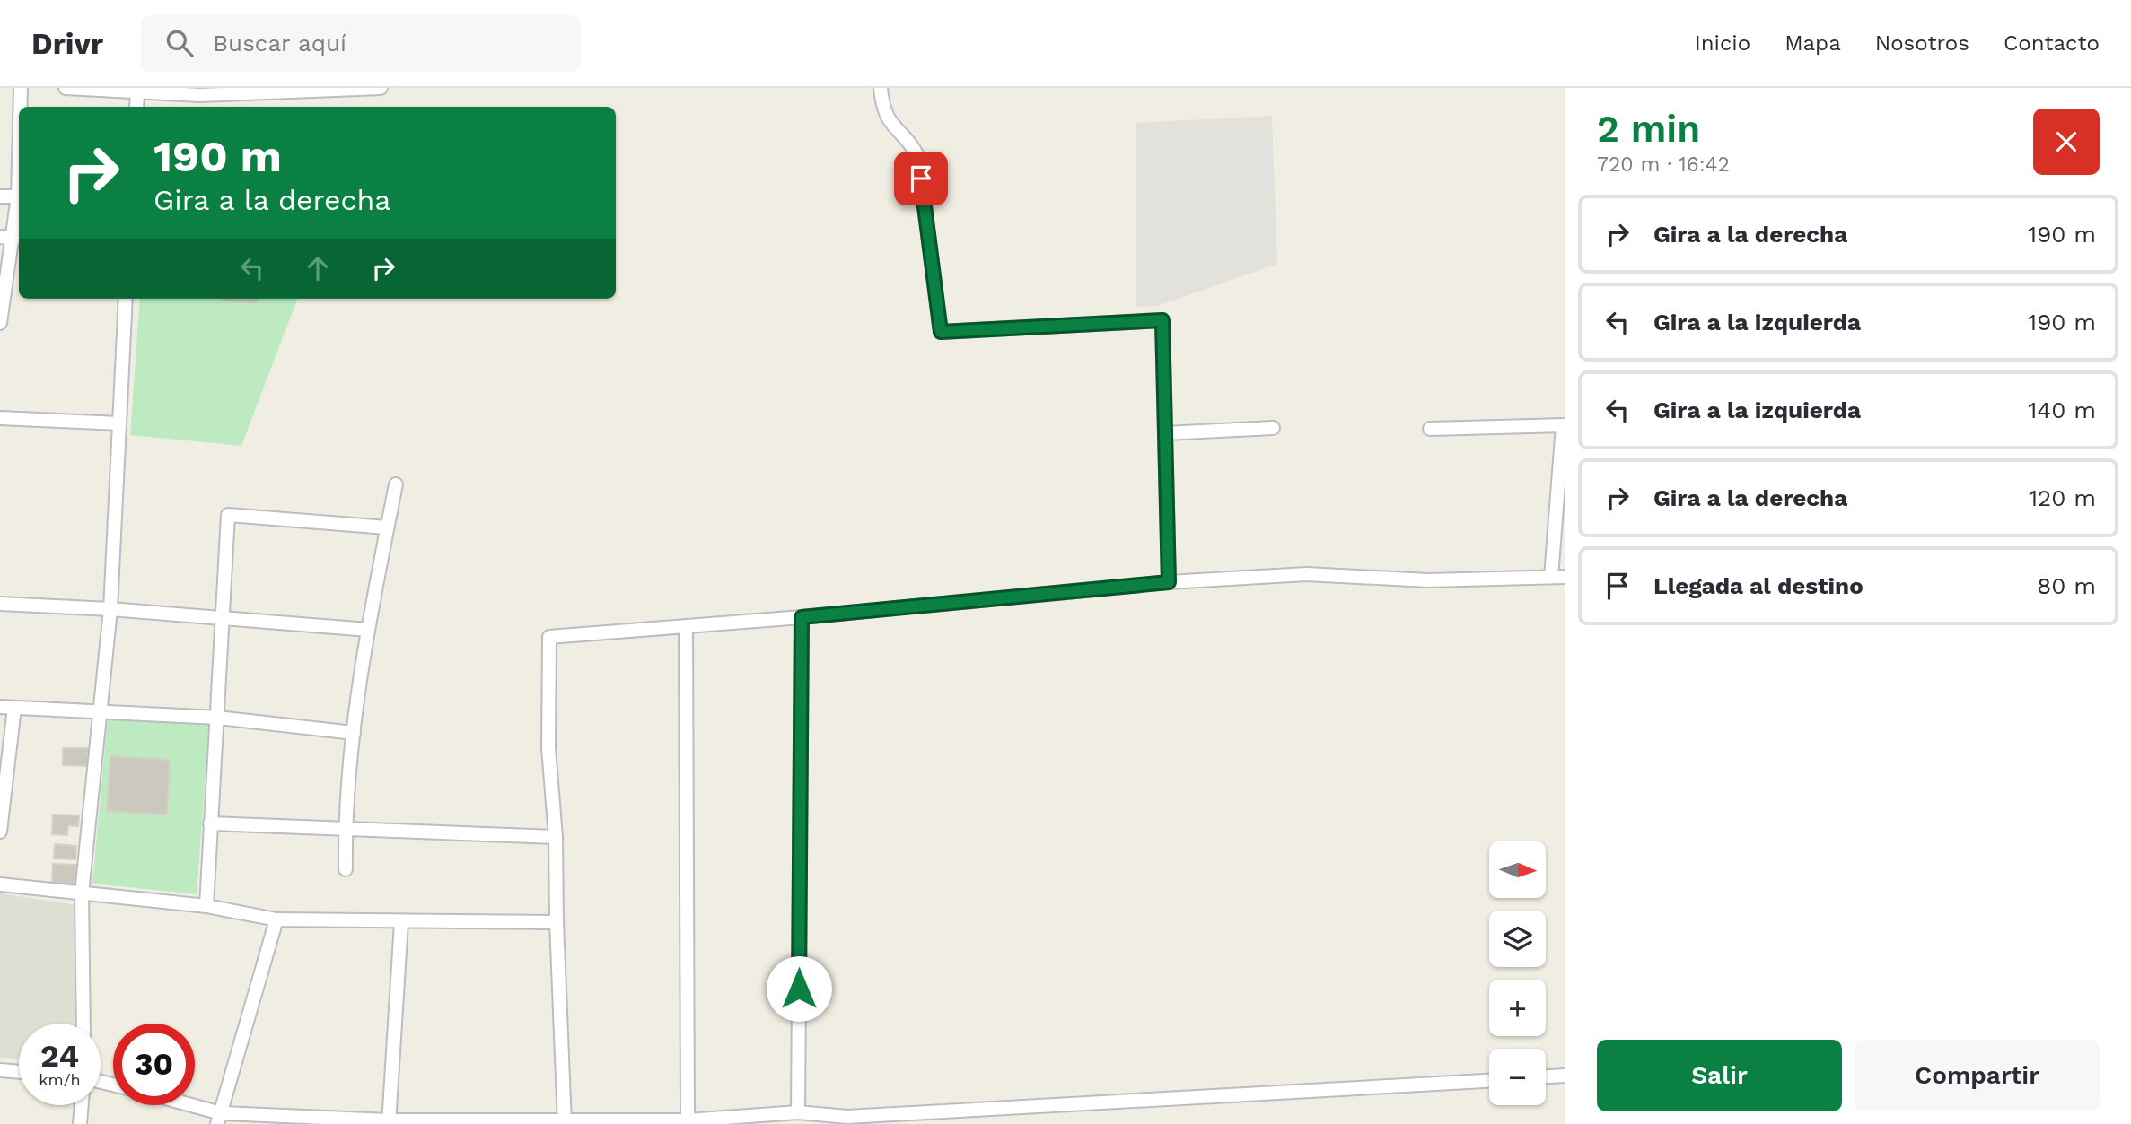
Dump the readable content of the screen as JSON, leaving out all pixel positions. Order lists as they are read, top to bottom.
{
  "north": "right",
  "page": {
    "header": "Drivr",
    "search": "Buscar aquí",
    "nav": [
      "Inicio",
      "Mapa",
      "Nosotros",
      "Contacto"
    ],
    "heading": ["2 min", "720 m · 16:42"],
    "turn": ["190 m", "Gira a la derecha"],
    "list": [
      {
        "name": "Gira a la derecha",
        "value": "190 m"
      },
      {
        "name": "Gira a la izquierda",
        "value": "190 m"
      },
      {
        "name": "Gira a la izquierda",
        "value": "140 m"
      },
      {
        "name": "Gira a la derecha",
        "value": "120 m"
      },
      {
        "name": "Llegada al destino",
        "value": "80 m"
      }
    ],
    "map_buttons": ["+", "−"],
    "speed": "24 km/h",
    "limit": "30",
    "buttons": ["Salir", "Compartir"]
  }
}
